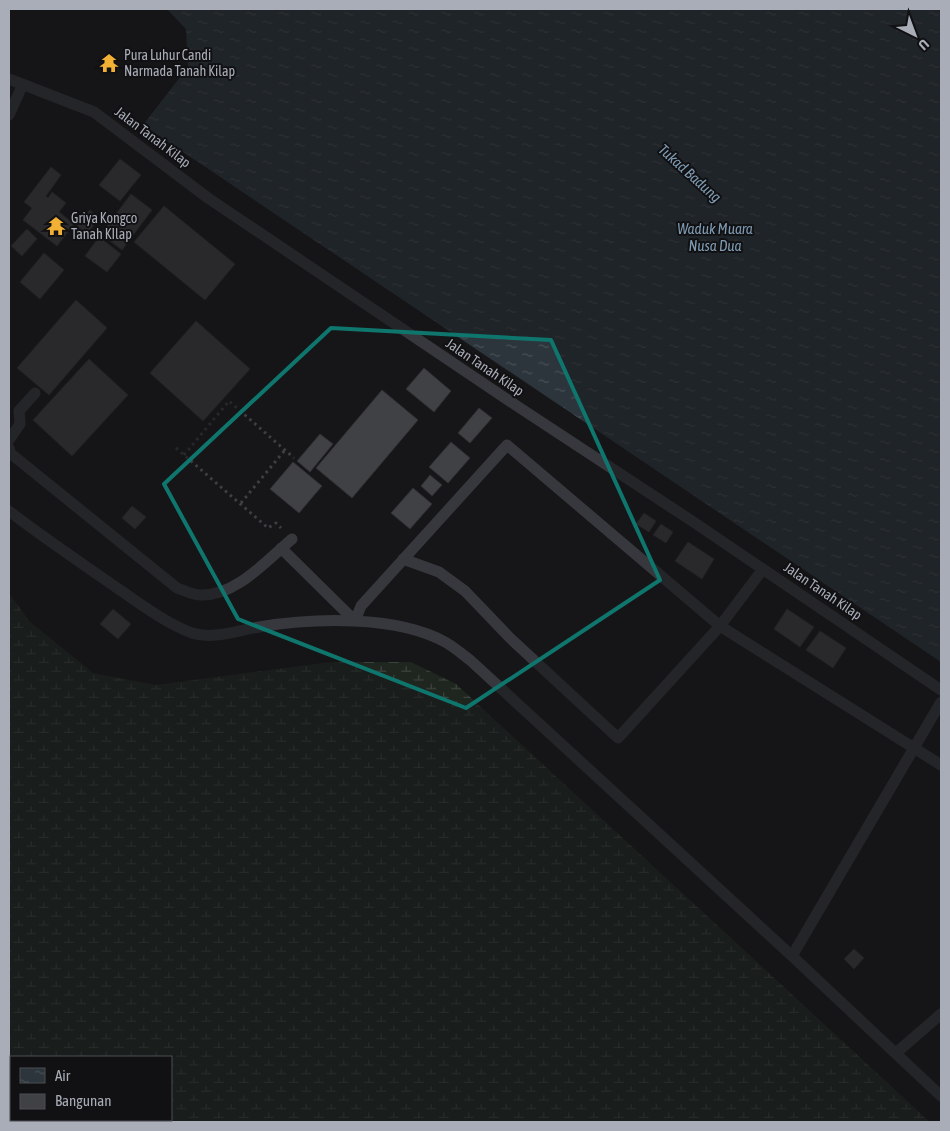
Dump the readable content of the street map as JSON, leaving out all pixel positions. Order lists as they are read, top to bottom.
{
  "streets": {
    "lane": ["Jalan Tanah Kilap"]
  },
  "water": ["Tukad Badung", "Waduk Muara Nusa Dua"],
  "places": {
    "temple": ["Pura Luhur Candi Narmada Tanah Kilap", "Griya Kongco Tanah KIlap"]
  },
  "legend": ["Air", "Bangunan"],
  "north": "bottom right"
}
